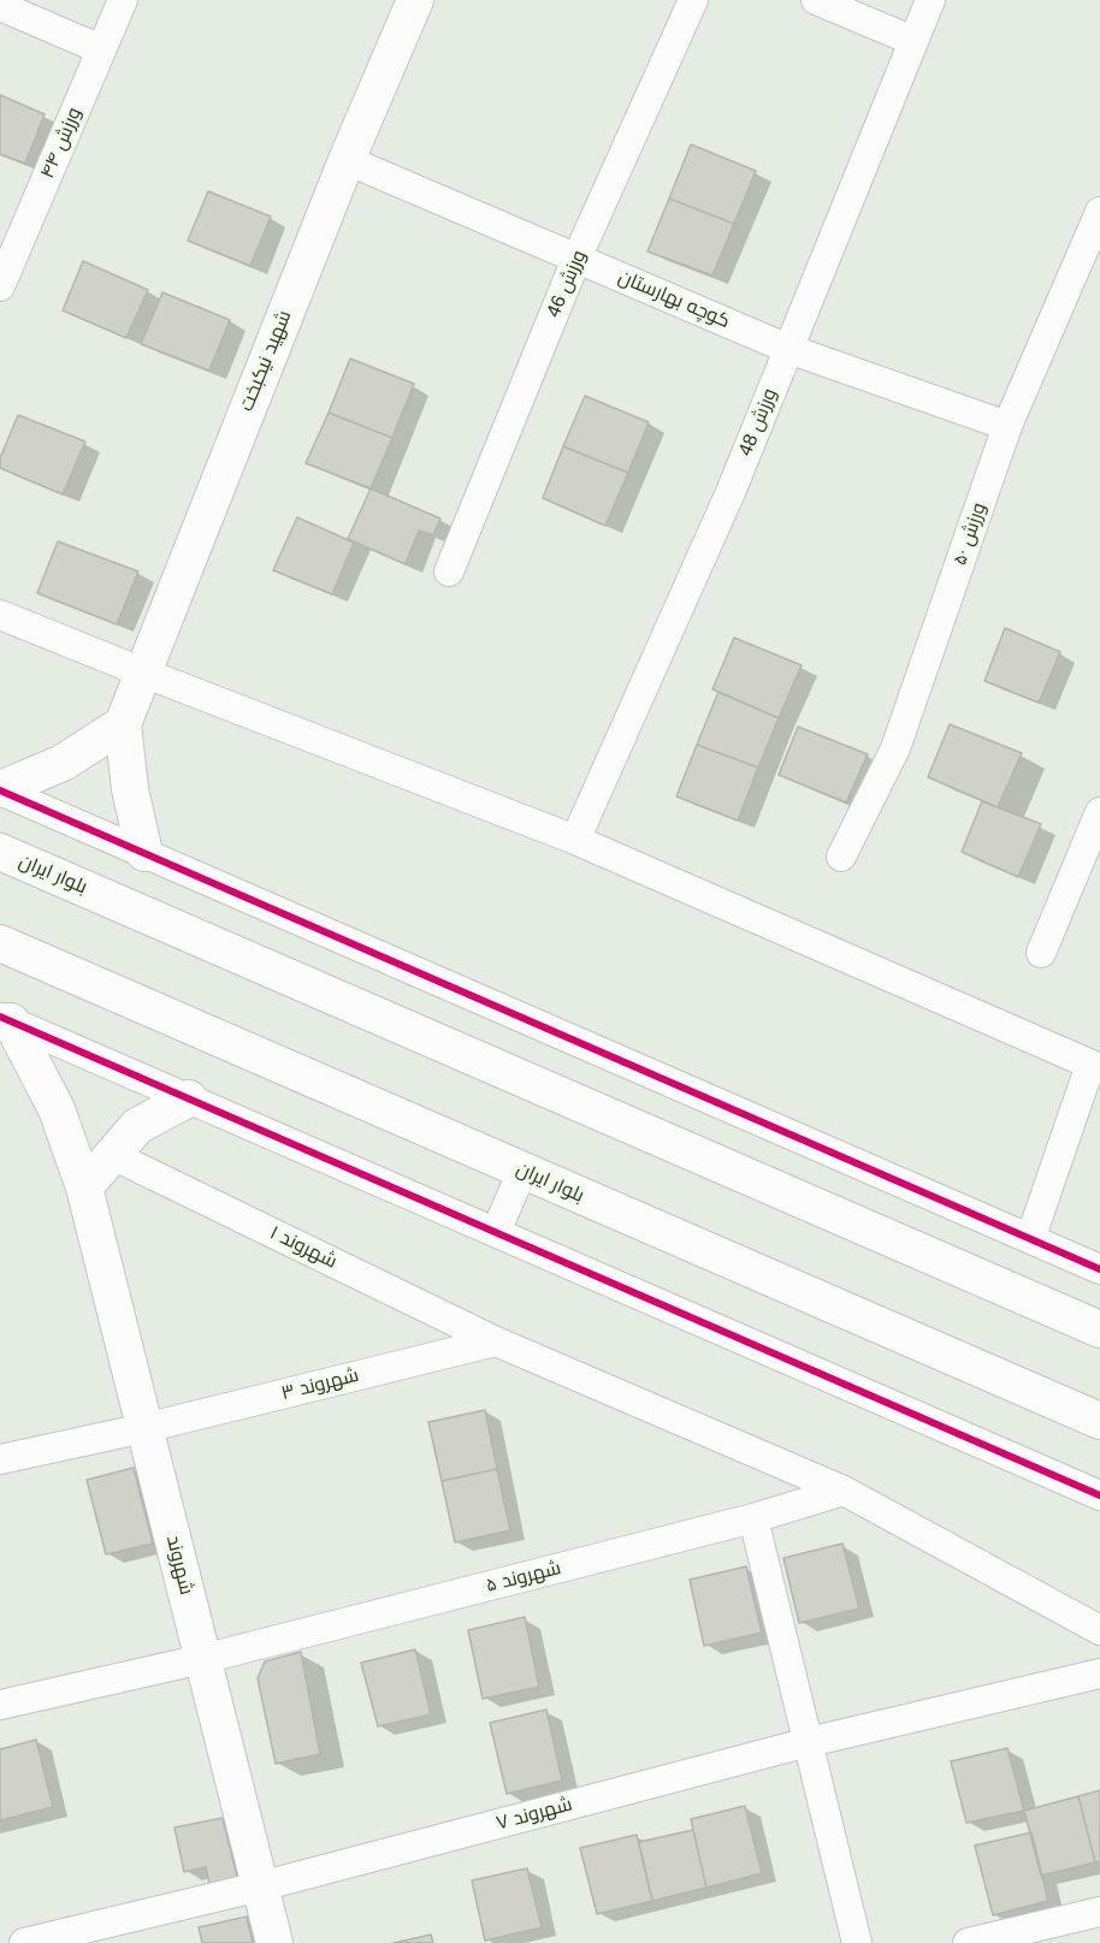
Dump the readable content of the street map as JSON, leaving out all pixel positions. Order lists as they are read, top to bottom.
{
  "streets": {
    "street": [
      "ورزش ۴۴",
      "ورزش 46",
      "کوچه بهارستان",
      "شهید نیکبخت",
      "ورزش 48",
      "ورزش ۵٠",
      "بلوار ایران",
      "شهروند ۱",
      "شهروند ۳",
      "شهروند",
      "شهروند ۵",
      "شهروند ۷"
    ]
  },
  "crossings": [
    ["ورزش 46", "کوچه بهارستان"],
    ["کوچه بهارستان", "شهید نیکبخت"],
    ["کوچه بهارستان", "ورزش 48"],
    ["کوچه بهارستان", "ورزش ۵٠"],
    ["شهروند ۱", "شهروند ۳"],
    ["شهروند ۱", "شهروند ۵"],
    ["شهروند ۳", "شهروند"],
    ["شهروند", "شهروند ۵"],
    ["شهروند", "شهروند ۷"]
  ]
}
